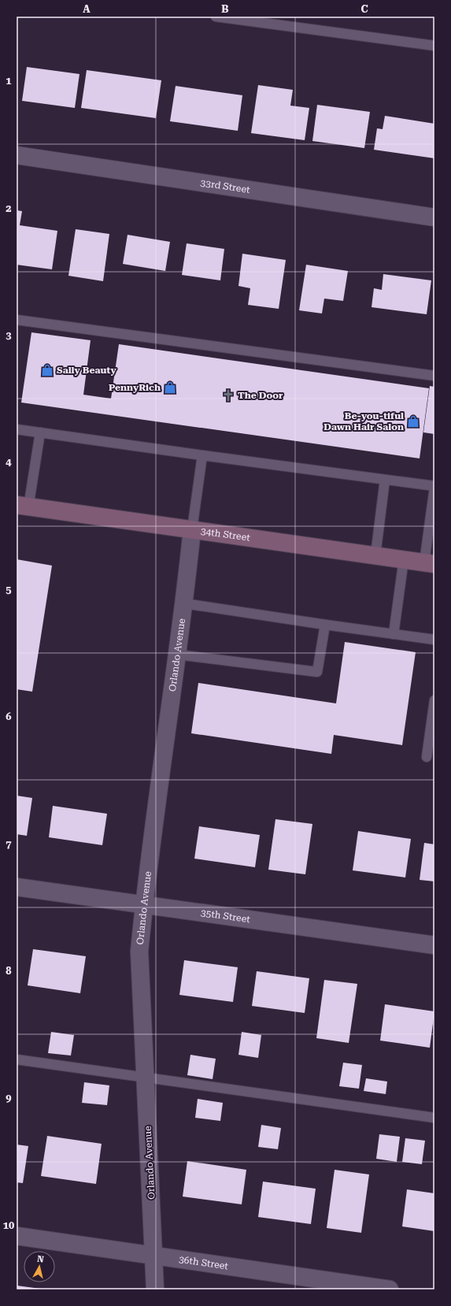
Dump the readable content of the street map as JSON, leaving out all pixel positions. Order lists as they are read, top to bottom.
{
  "streets": {
    "main road": ["34th Street"],
    "street": [
      "33rd Street",
      "Orlando Avenue",
      "35th Street",
      "36th Street"
    ]
  },
  "crossings": [
    ["34th Street", "Orlando Avenue"],
    ["Orlando Avenue", "35th Street"],
    ["Orlando Avenue", "36th Street"]
  ],
  "places": {
    "shop": ["Sally Beauty", "PennyRich", "Be-you-tiful Dawn Hair Salon"],
    "church": ["The Door"]
  },
  "north": "top",
  "grid": {
    "columns": ["A", "B", "C"],
    "rows": [
      "1",
      "2",
      "3",
      "4",
      "5",
      "6",
      "7",
      "8",
      "9",
      "10"
    ]
  }
}
